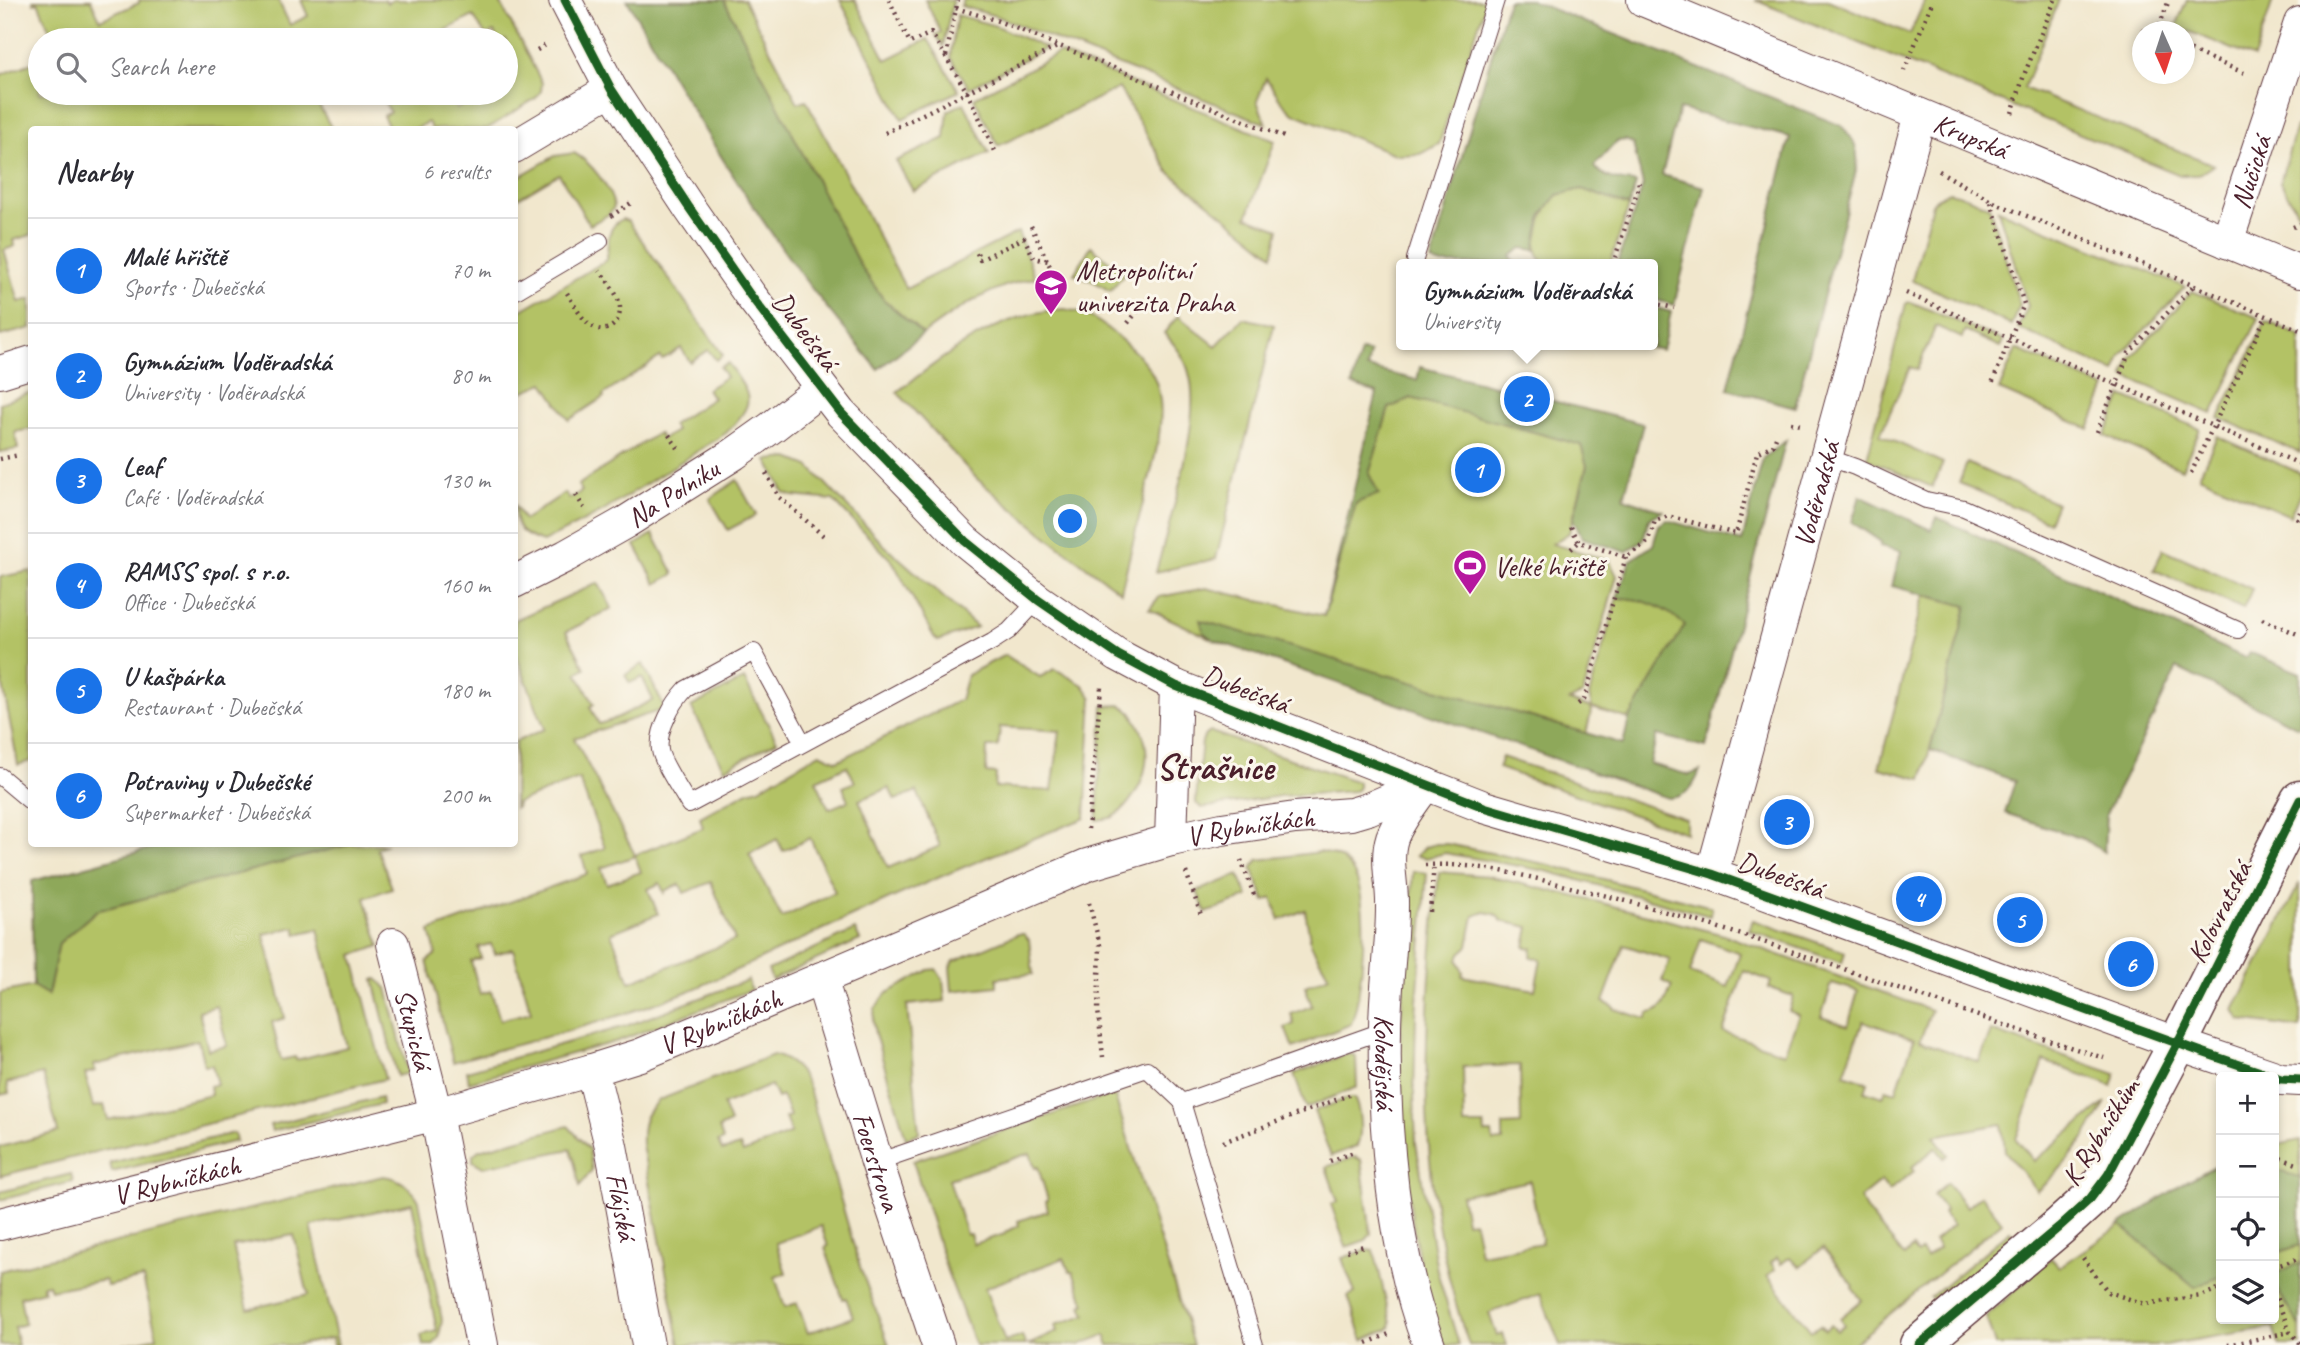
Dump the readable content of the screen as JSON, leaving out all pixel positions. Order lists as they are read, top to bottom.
{
  "streets": {
    "street": [
      "Krupská",
      "Nučická",
      "Dubečská",
      "Na Polníku",
      "Voděradská",
      "V Rybníčkách",
      "Kolovratská",
      "Stupická",
      "Kolodějská",
      "K Rybníčkům",
      "Foerstrova",
      "Flájská"
    ]
  },
  "crossings": [
    ["Krupská", "Nučická"],
    ["Krupská", "Voděradská"],
    ["Dubečská", "Na Polníku"],
    ["Dubečská", "Voděradská"],
    ["Dubečská", "V Rybníčkách"],
    ["Dubečská", "Kolovratská"],
    ["Dubečská", "Kolodějská"],
    ["Dubečská", "K Rybníčkům"],
    ["V Rybníčkách", "Stupická"],
    ["V Rybníčkách", "Kolodějská"],
    ["V Rybníčkách", "Foerstrova"],
    ["V Rybníčkách", "Flájská"],
    ["Kolovratská", "K Rybníčkům"]
  ],
  "districts": ["Strašnice"],
  "places": {
    "school or university": ["Metropolitní univerzita Praha"],
    "sports": ["Velké hřiště"]
  },
  "north": "bottom",
  "page": {
    "search": "Search here",
    "heading": ["Nearby", "6 results"],
    "list": [
      {
        "mark": "1",
        "name": "Malé hřiště",
        "note": "Sports · Dubečská",
        "value": "70 m"
      },
      {
        "mark": "2",
        "name": "Gymnázium Voděradská",
        "note": "University · Voděradská",
        "value": "80 m"
      },
      {
        "mark": "3",
        "name": "Leaf",
        "note": "Café · Voděradská",
        "value": "130 m"
      },
      {
        "mark": "4",
        "name": "RAMSS spol. s r.o.",
        "note": "Office · Dubečská",
        "value": "160 m"
      },
      {
        "mark": "5",
        "name": "U kašpárka",
        "note": "Restaurant · Dubečská",
        "value": "180 m"
      },
      {
        "mark": "6",
        "name": "Potraviny v Dubečské",
        "note": "Supermarket · Dubečská",
        "value": "200 m"
      }
    ],
    "popup": ["Gymnázium Voděradská", "University"],
    "pins": [
      "2",
      "1",
      "3",
      "4",
      "5",
      "6"
    ],
    "map_buttons": ["+", "−"]
  }
}
